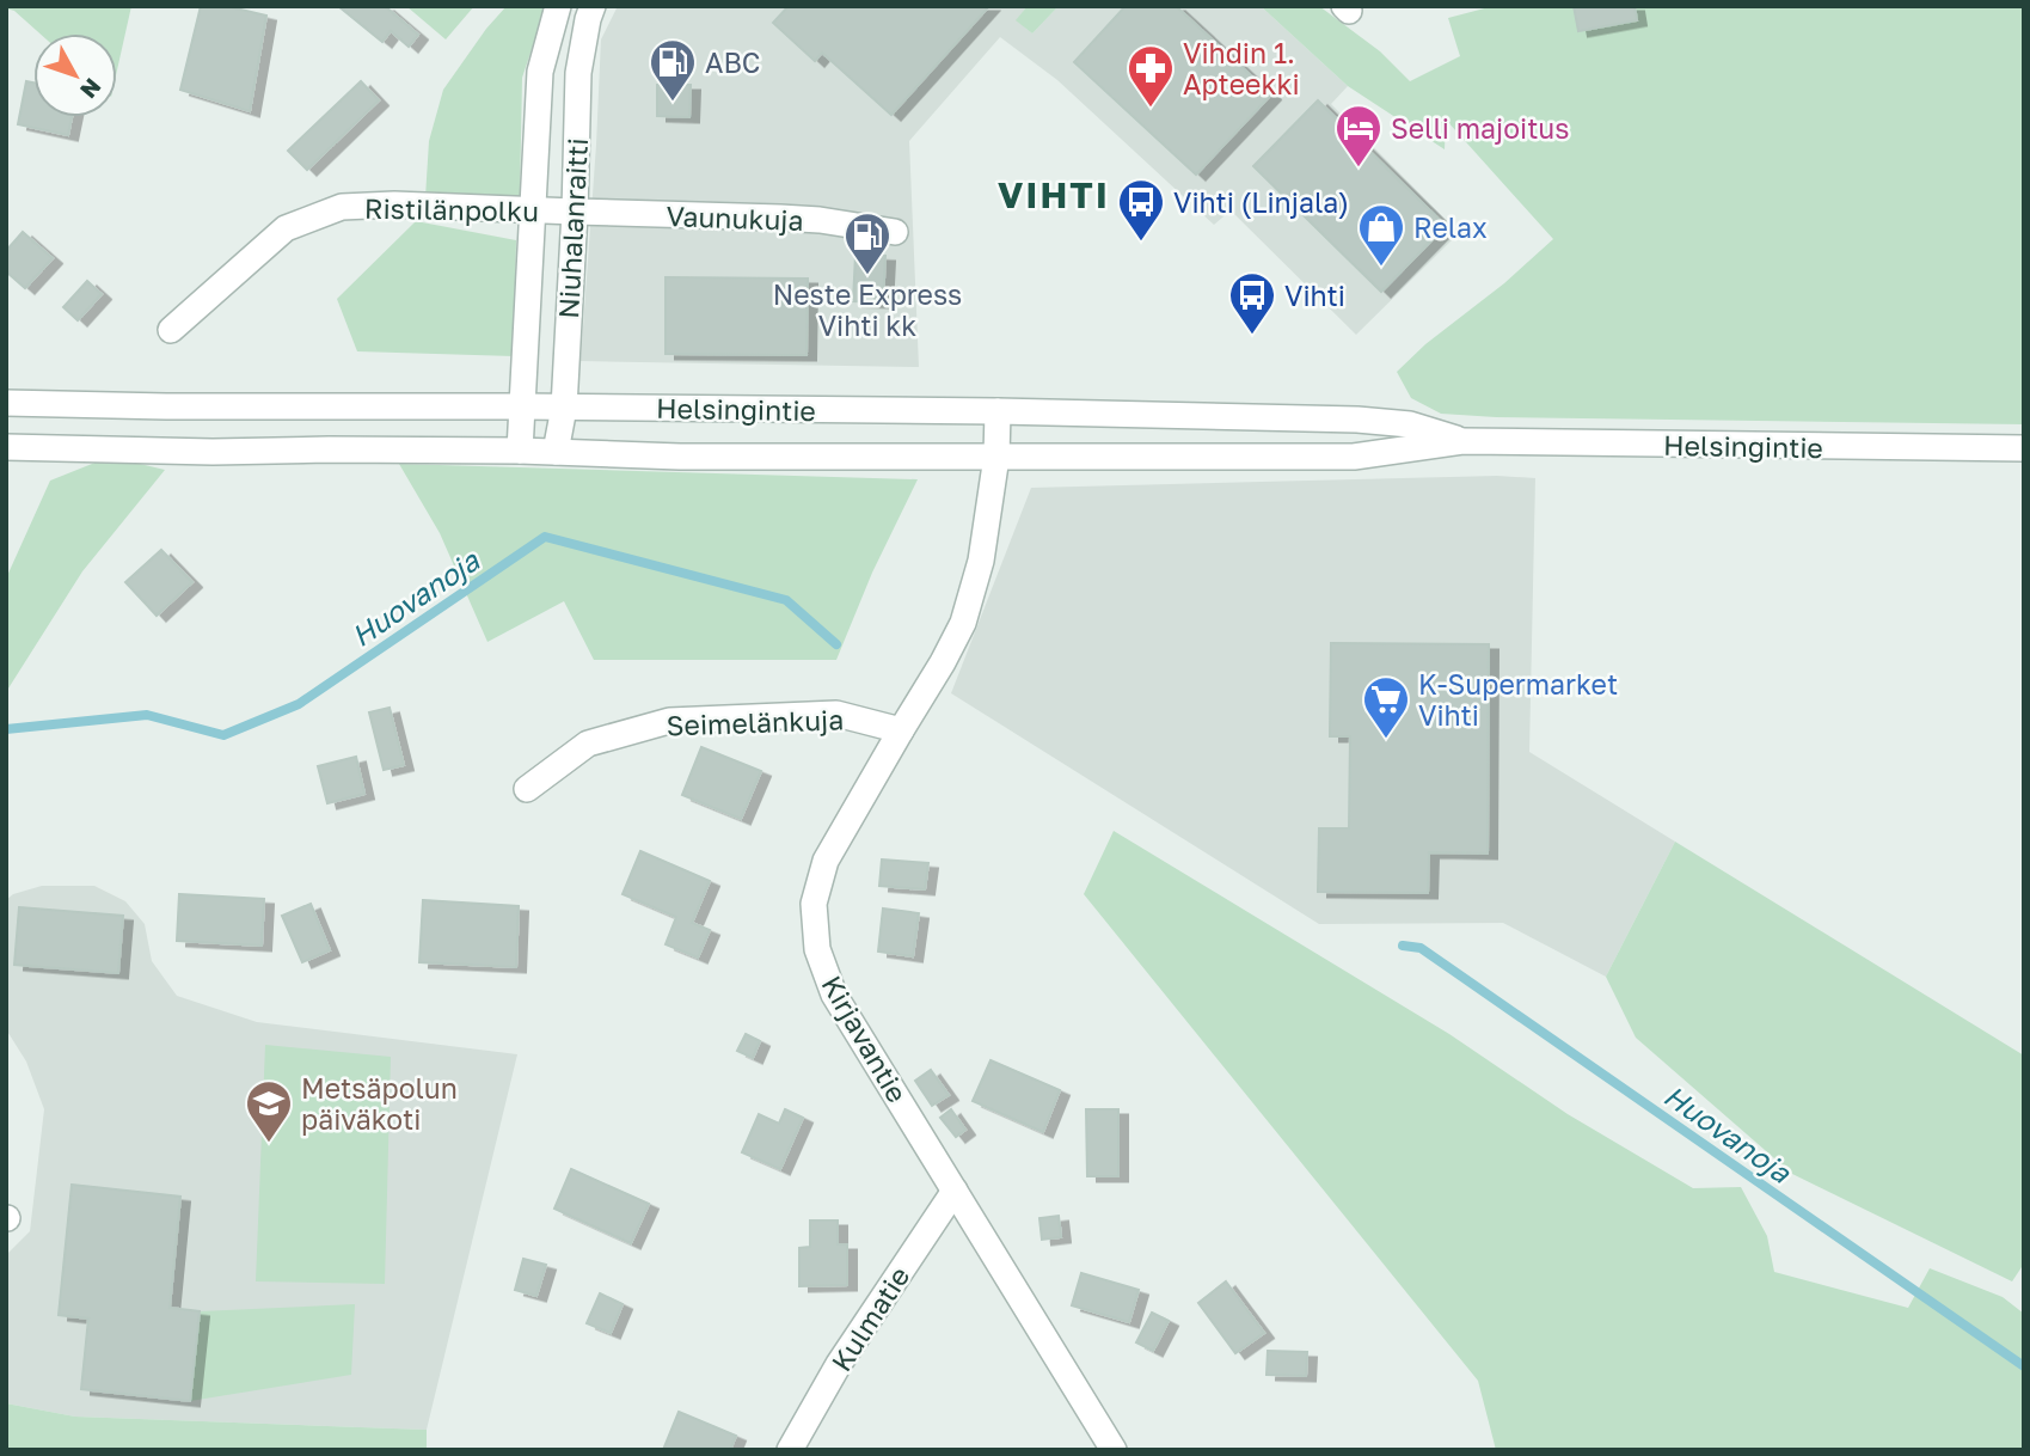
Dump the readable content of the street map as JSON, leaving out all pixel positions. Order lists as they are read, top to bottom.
{
  "streets": {
    "street": [
      "Ristilänpolku",
      "Vaunukuja",
      "Niuhalanraitti",
      "Helsingintie",
      "Seimelänkuja",
      "Kirjavantie",
      "Kulmatie"
    ]
  },
  "crossings": [
    ["Ristilänpolku", "Vaunukuja"],
    ["Ristilänpolku", "Niuhalanraitti"],
    ["Vaunukuja", "Niuhalanraitti"],
    ["Niuhalanraitti", "Helsingintie"],
    ["Helsingintie", "Kirjavantie"],
    ["Seimelänkuja", "Kirjavantie"],
    ["Kirjavantie", "Kulmatie"]
  ],
  "districts": ["VIHTI"],
  "water": ["Huovanoja"],
  "places": {
    "fuel station": ["ABC", "Neste Express Vihti kk"],
    "pharmacy": ["Vihdin 1. Apteekki"],
    "hotel": ["Selli majoitus"],
    "bus stop": ["Vihti (Linjala)", "Vihti"],
    "shop": ["Relax"],
    "supermarket": ["K-Supermarket Vihti"],
    "school or university": ["Metsäpolun päiväkoti"]
  },
  "north": "bottom right"
}
